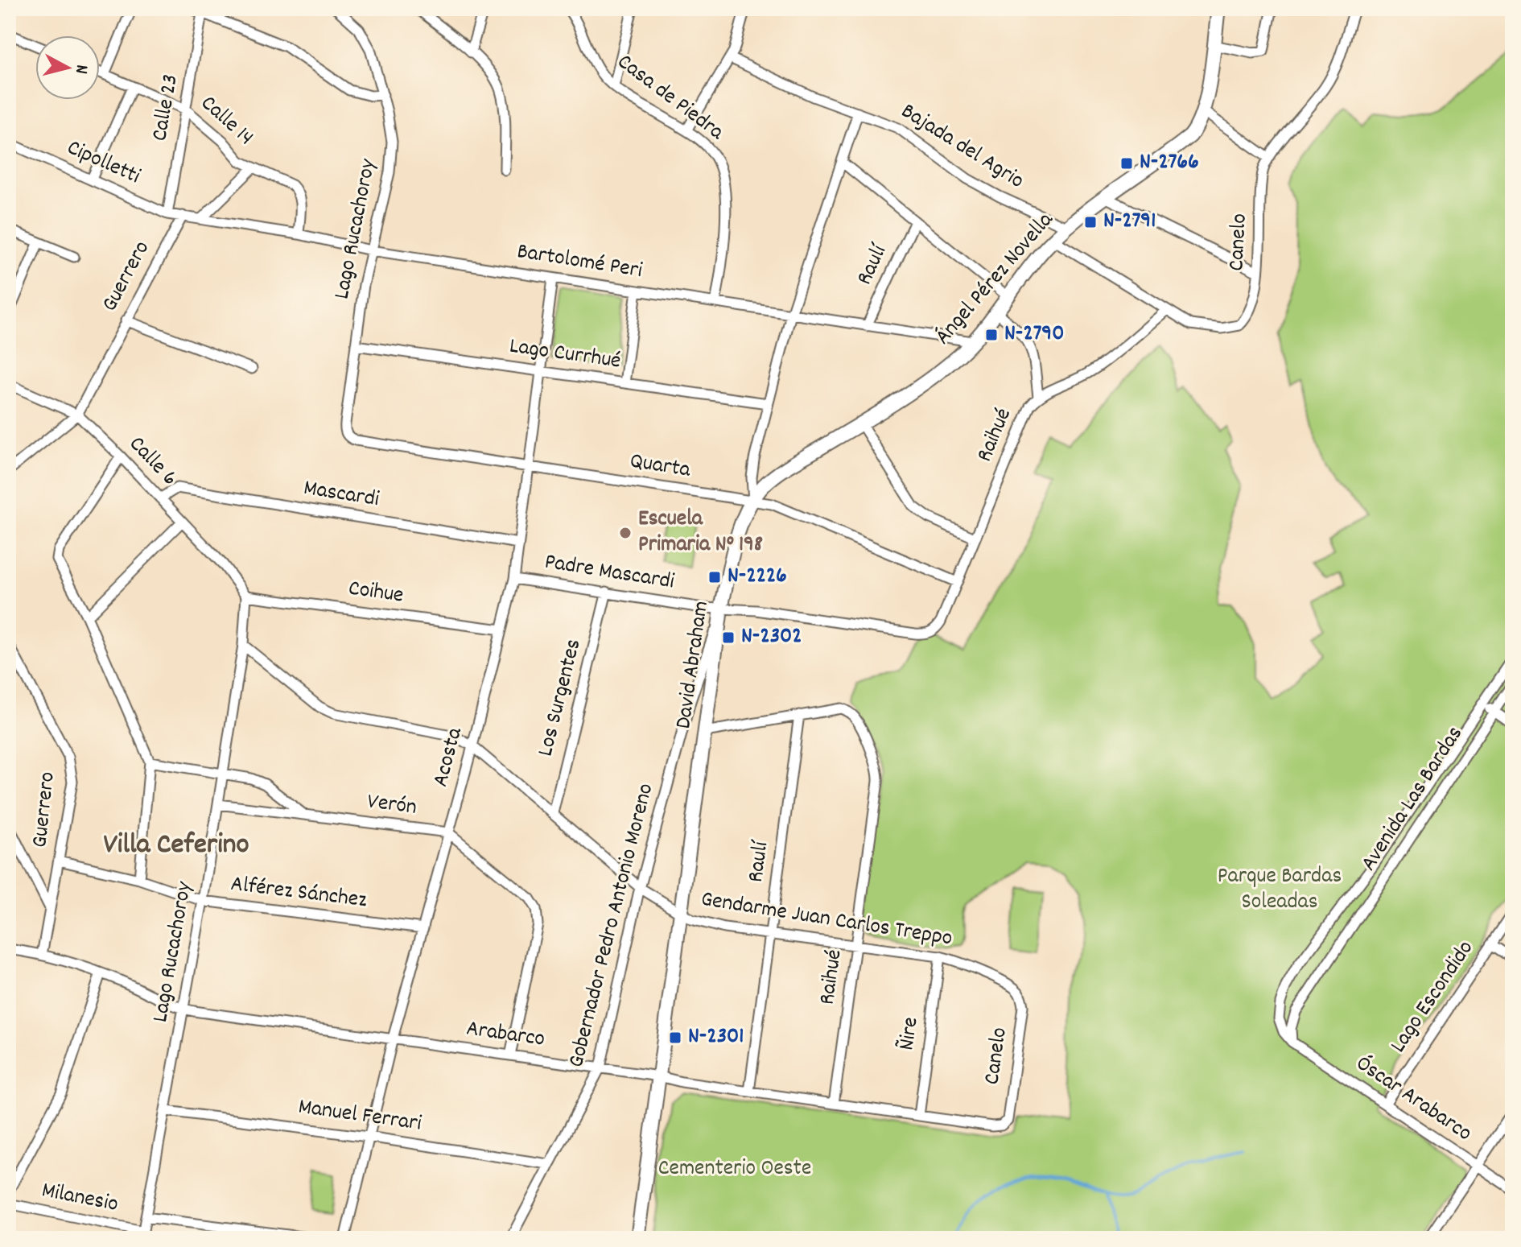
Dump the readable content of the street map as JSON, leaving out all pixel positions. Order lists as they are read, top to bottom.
{
  "streets": {
    "main road": ["Ángel Pérez Novella", "David Abraham"],
    "street": [
      "Casa de Piedra",
      "Calle 23",
      "Calle 14",
      "Bajada del Agrio",
      "Cipolletti",
      "Lago Rucachoroy",
      "Canelo",
      "Bartolomé Peri",
      "Raulí",
      "Guerrero",
      "Lago Currhué",
      "Raihué",
      "Calle 6",
      "Quarta",
      "Mascardi",
      "Padre Mascardi",
      "Coihue",
      "Los Surgentes",
      "Acosta",
      "Avenida Las Bardas",
      "Verón",
      "Alférez Sánchez",
      "Gendarme Juan Carlos Treppo",
      "Gobernador Pedro Antonio Moreno",
      "Lago Escondido",
      "Ñire",
      "Arabarco",
      "Óscar Arabarco",
      "Manuel Ferrari",
      "Milanesio"
    ]
  },
  "crossings": [
    ["Casa de Piedra", "Bartolomé Peri"],
    ["Calle 23", "Calle 14"],
    ["Calle 23", "Cipolletti"],
    ["Calle 14", "Bartolomé Peri"],
    ["Bajada del Agrio", "Ángel Pérez Novella"],
    ["Bajada del Agrio", "David Abraham"],
    ["Cipolletti", "Bartolomé Peri"],
    ["Cipolletti", "Guerrero"],
    ["Lago Rucachoroy", "Bartolomé Peri"],
    ["Lago Rucachoroy", "Lago Currhué"],
    ["Lago Rucachoroy", "Calle 6"],
    ["Lago Rucachoroy", "Quarta"],
    ["Lago Rucachoroy", "Coihue"],
    ["Lago Rucachoroy", "Verón"],
    ["Lago Rucachoroy", "Alférez Sánchez"],
    ["Lago Rucachoroy", "Gendarme Juan Carlos Treppo"],
    ["Lago Rucachoroy", "Arabarco"],
    ["Lago Rucachoroy", "Manuel Ferrari"],
    ["Lago Rucachoroy", "Milanesio"],
    ["Canelo", "Raihué"],
    ["Canelo", "Gendarme Juan Carlos Treppo"],
    ["Canelo", "Arabarco"],
    ["Bartolomé Peri", "Raulí"],
    ["Bartolomé Peri", "Guerrero"],
    ["Bartolomé Peri", "Ángel Pérez Novella"],
    ["Bartolomé Peri", "David Abraham"],
    ["Bartolomé Peri", "Acosta"],
    ["Raulí", "Raihué"],
    ["Raulí", "Gendarme Juan Carlos Treppo"],
    ["Raulí", "Arabarco"],
    ["Guerrero", "Calle 6"],
    ["Guerrero", "Alférez Sánchez"],
    ["Guerrero", "Arabarco"],
    ["Ángel Pérez Novella", "Quarta"],
    ["Ángel Pérez Novella", "David Abraham"],
    ["Lago Currhué", "David Abraham"],
    ["Lago Currhué", "Acosta"],
    ["Raihué", "Quarta"],
    ["Raihué", "Padre Mascardi"],
    ["Raihué", "Gendarme Juan Carlos Treppo"],
    ["Raihué", "Arabarco"],
    ["Calle 6", "Mascardi"],
    ["Calle 6", "Coihue"],
    ["Quarta", "David Abraham"],
    ["Quarta", "Acosta"],
    ["Mascardi", "Acosta"],
    ["Padre Mascardi", "David Abraham"],
    ["Padre Mascardi", "Los Surgentes"],
    ["Padre Mascardi", "Acosta"],
    ["Padre Mascardi", "Gobernador Pedro Antonio Moreno"],
    ["Coihue", "Acosta"],
    ["David Abraham", "Gendarme Juan Carlos Treppo"],
    ["David Abraham", "Gobernador Pedro Antonio Moreno"],
    ["David Abraham", "Arabarco"],
    ["Los Surgentes", "Gendarme Juan Carlos Treppo"],
    ["Acosta", "Verón"],
    ["Acosta", "Alférez Sánchez"],
    ["Acosta", "Gendarme Juan Carlos Treppo"],
    ["Acosta", "Arabarco"],
    ["Acosta", "Manuel Ferrari"],
    ["Avenida Las Bardas", "Óscar Arabarco"],
    ["Gendarme Juan Carlos Treppo", "Gobernador Pedro Antonio Moreno"],
    ["Gendarme Juan Carlos Treppo", "Ñire"],
    ["Gobernador Pedro Antonio Moreno", "Arabarco"],
    ["Gobernador Pedro Antonio Moreno", "Manuel Ferrari"],
    ["Lago Escondido", "Óscar Arabarco"],
    ["Ñire", "Arabarco"]
  ],
  "districts": ["Villa Ceferino"],
  "parks": ["Parque Bardas Soleadas", "Cementerio Oeste"],
  "places": {
    "transit": [
      "N-2766",
      "N-2791",
      "N-2790",
      "N-2226",
      "N-2302",
      "N-2301"
    ],
    "other": ["Escuela Primaria N° 198"]
  },
  "north": "right"
}
